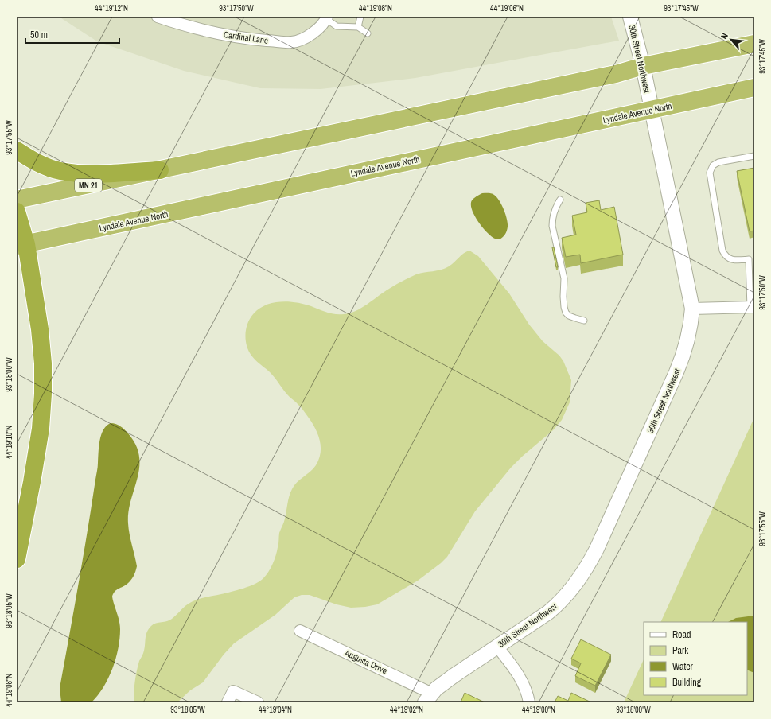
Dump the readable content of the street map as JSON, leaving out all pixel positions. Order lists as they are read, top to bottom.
{
  "streets": {
    "highway": ["Lyndale Avenue North", "MN 21"],
    "street": ["Cardinal Lane", "30th Street Northwest", "Augusta Drive"]
  },
  "crossings": [
    ["30th Street Northwest", "Lyndale Avenue North"],
    ["30th Street Northwest", "Augusta Drive"]
  ],
  "legend": [
    "Road",
    "Park",
    "Water",
    "Building"
  ],
  "scale_bar": "50 m",
  "north": "top left",
  "coordinates": [
    "44°19'12\"N",
    "93°17'50\"W",
    "44°19'08\"N",
    "44°19'06\"N",
    "93°17'45\"W",
    "93°17'55\"W",
    "93°18'00\"W",
    "44°19'10\"N",
    "93°18'05\"W",
    "44°19'04\"N",
    "44°19'02\"N",
    "44°19'00\"N"
  ]
}
